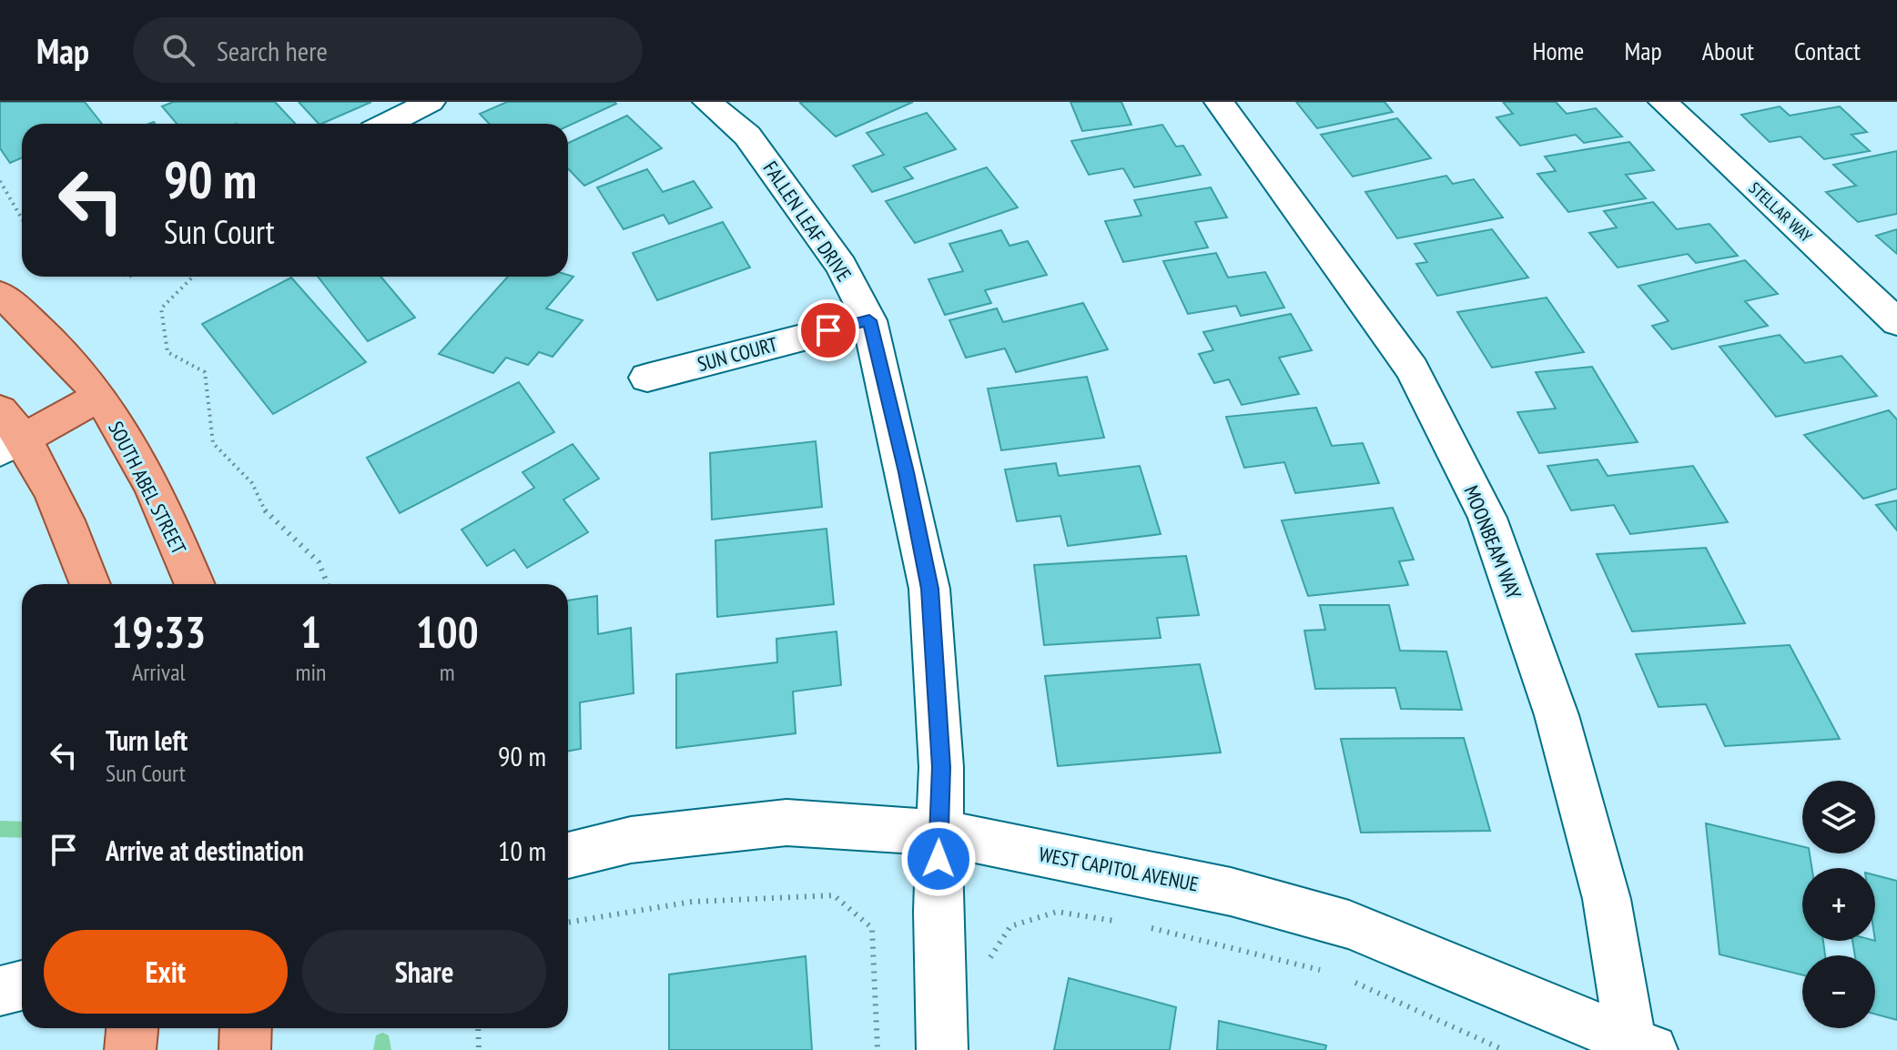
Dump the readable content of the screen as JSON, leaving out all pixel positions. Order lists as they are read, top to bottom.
{
  "streets": {
    "main road": ["SOUTH ABEL STREET"],
    "street": [
      "STELLAR WAY",
      "FALLEN LEAF DRIVE",
      "SUN COURT",
      "MOONBEAM WAY",
      "WEST CAPITOL AVENUE"
    ]
  },
  "crossings": [
    ["FALLEN LEAF DRIVE", "SUN COURT"],
    ["FALLEN LEAF DRIVE", "WEST CAPITOL AVENUE"],
    ["MOONBEAM WAY", "WEST CAPITOL AVENUE"]
  ],
  "page": {
    "header": "Map",
    "search": "Search here",
    "nav": [
      "Home",
      "Map",
      "About",
      "Contact"
    ],
    "turn": ["90 m", "Sun Court"],
    "eta": [
      "19:33",
      "Arrival",
      "1",
      "min",
      "100",
      "m"
    ],
    "list": [
      {
        "name": "Turn left",
        "note": "Sun Court",
        "value": "90 m"
      },
      {
        "name": "Arrive at destination",
        "value": "10 m"
      }
    ],
    "map_buttons": ["+", "−"],
    "buttons": ["Exit", "Share"]
  }
}
